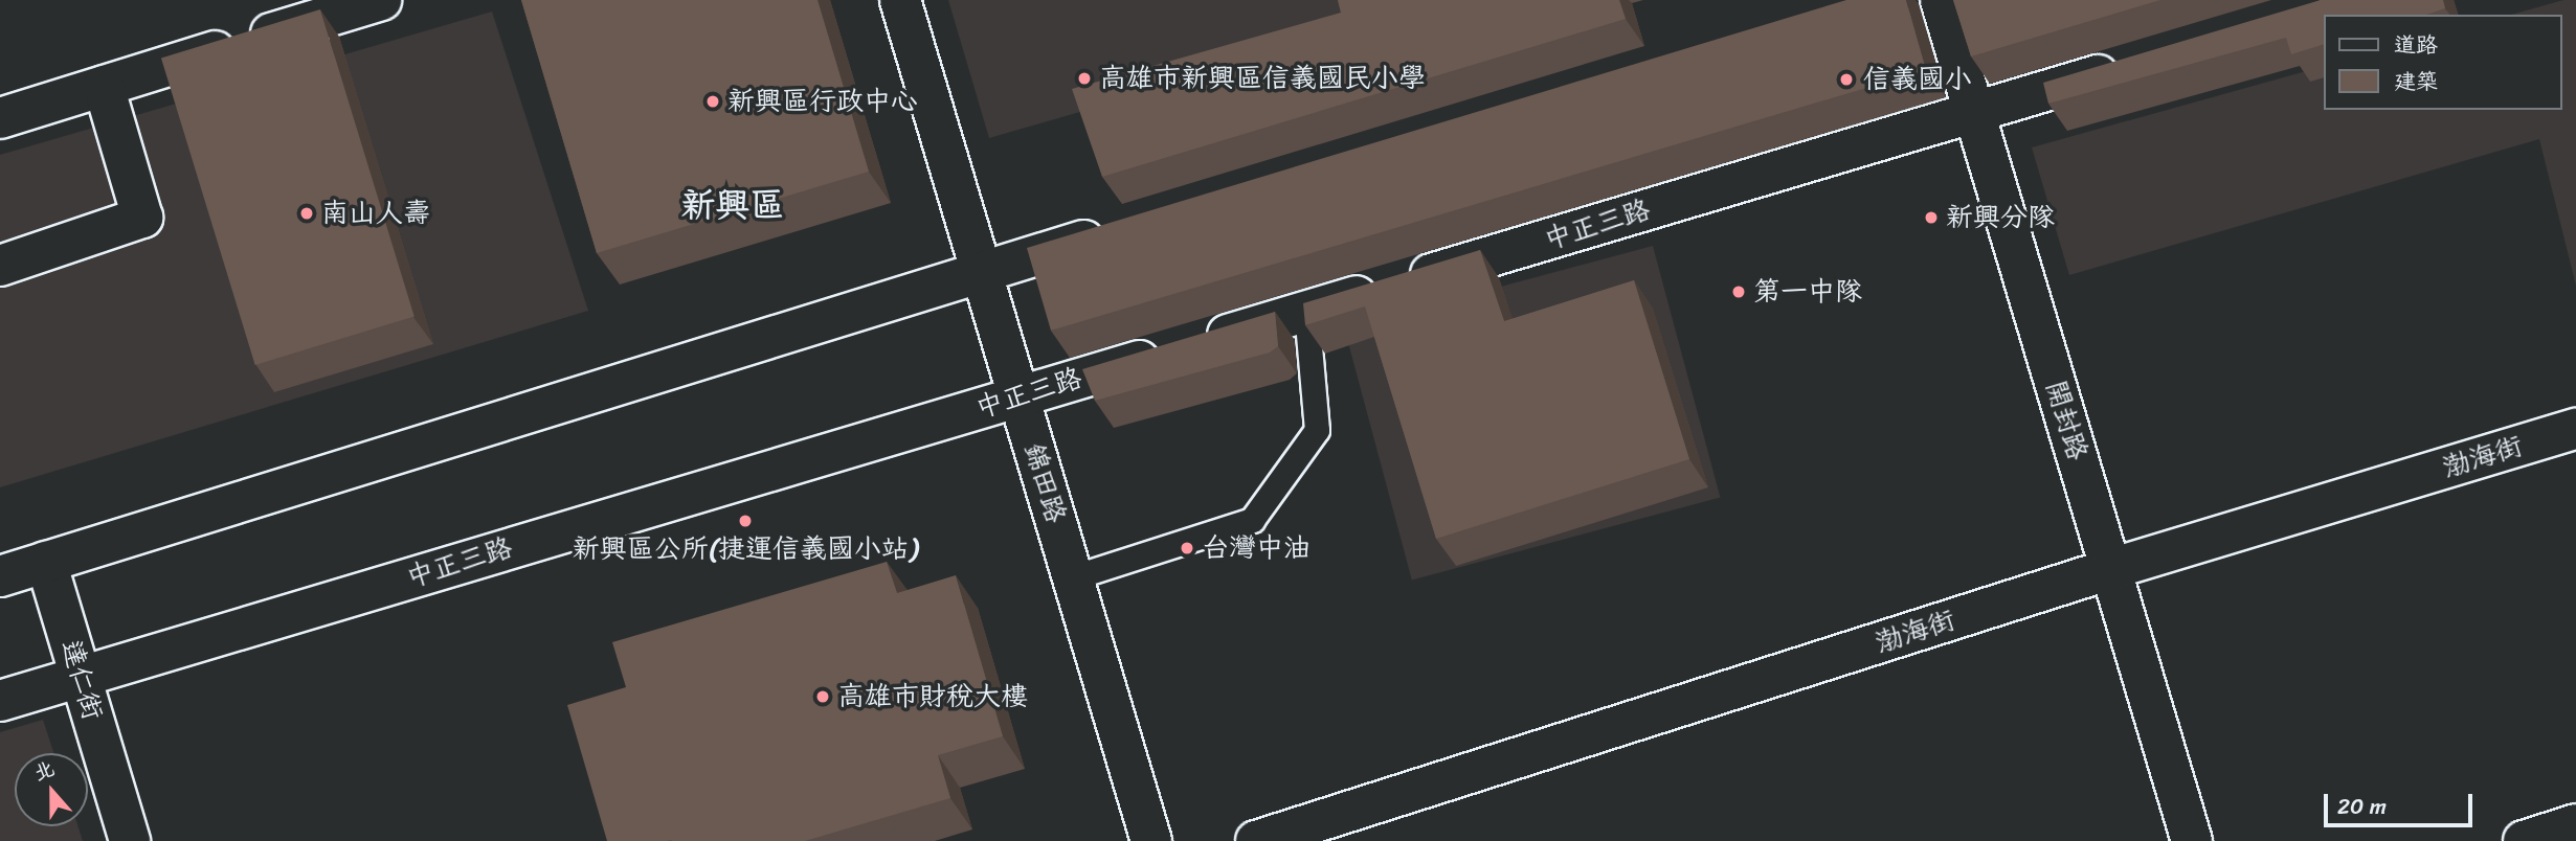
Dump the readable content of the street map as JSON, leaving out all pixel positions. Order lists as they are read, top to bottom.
{
  "streets": {
    "street": [
      "中正三路",
      "開封路",
      "渤海街",
      "錦田路",
      "達仁街"
    ]
  },
  "crossings": [
    ["中正三路", "開封路"],
    ["中正三路", "錦田路"],
    ["中正三路", "達仁街"],
    ["開封路", "渤海街"]
  ],
  "districts": ["新興區"],
  "places": [
    "高雄市新興區信義國民小學",
    "信義國小",
    "新興區行政中心",
    "南山人壽",
    "新興分隊",
    "第一中隊",
    "新興區公所(捷運信義國小站)",
    "台灣中油",
    "高雄市財稅大樓"
  ],
  "legend": ["道路", "建築"],
  "scale_bar": "20 m",
  "north": "top"
}
